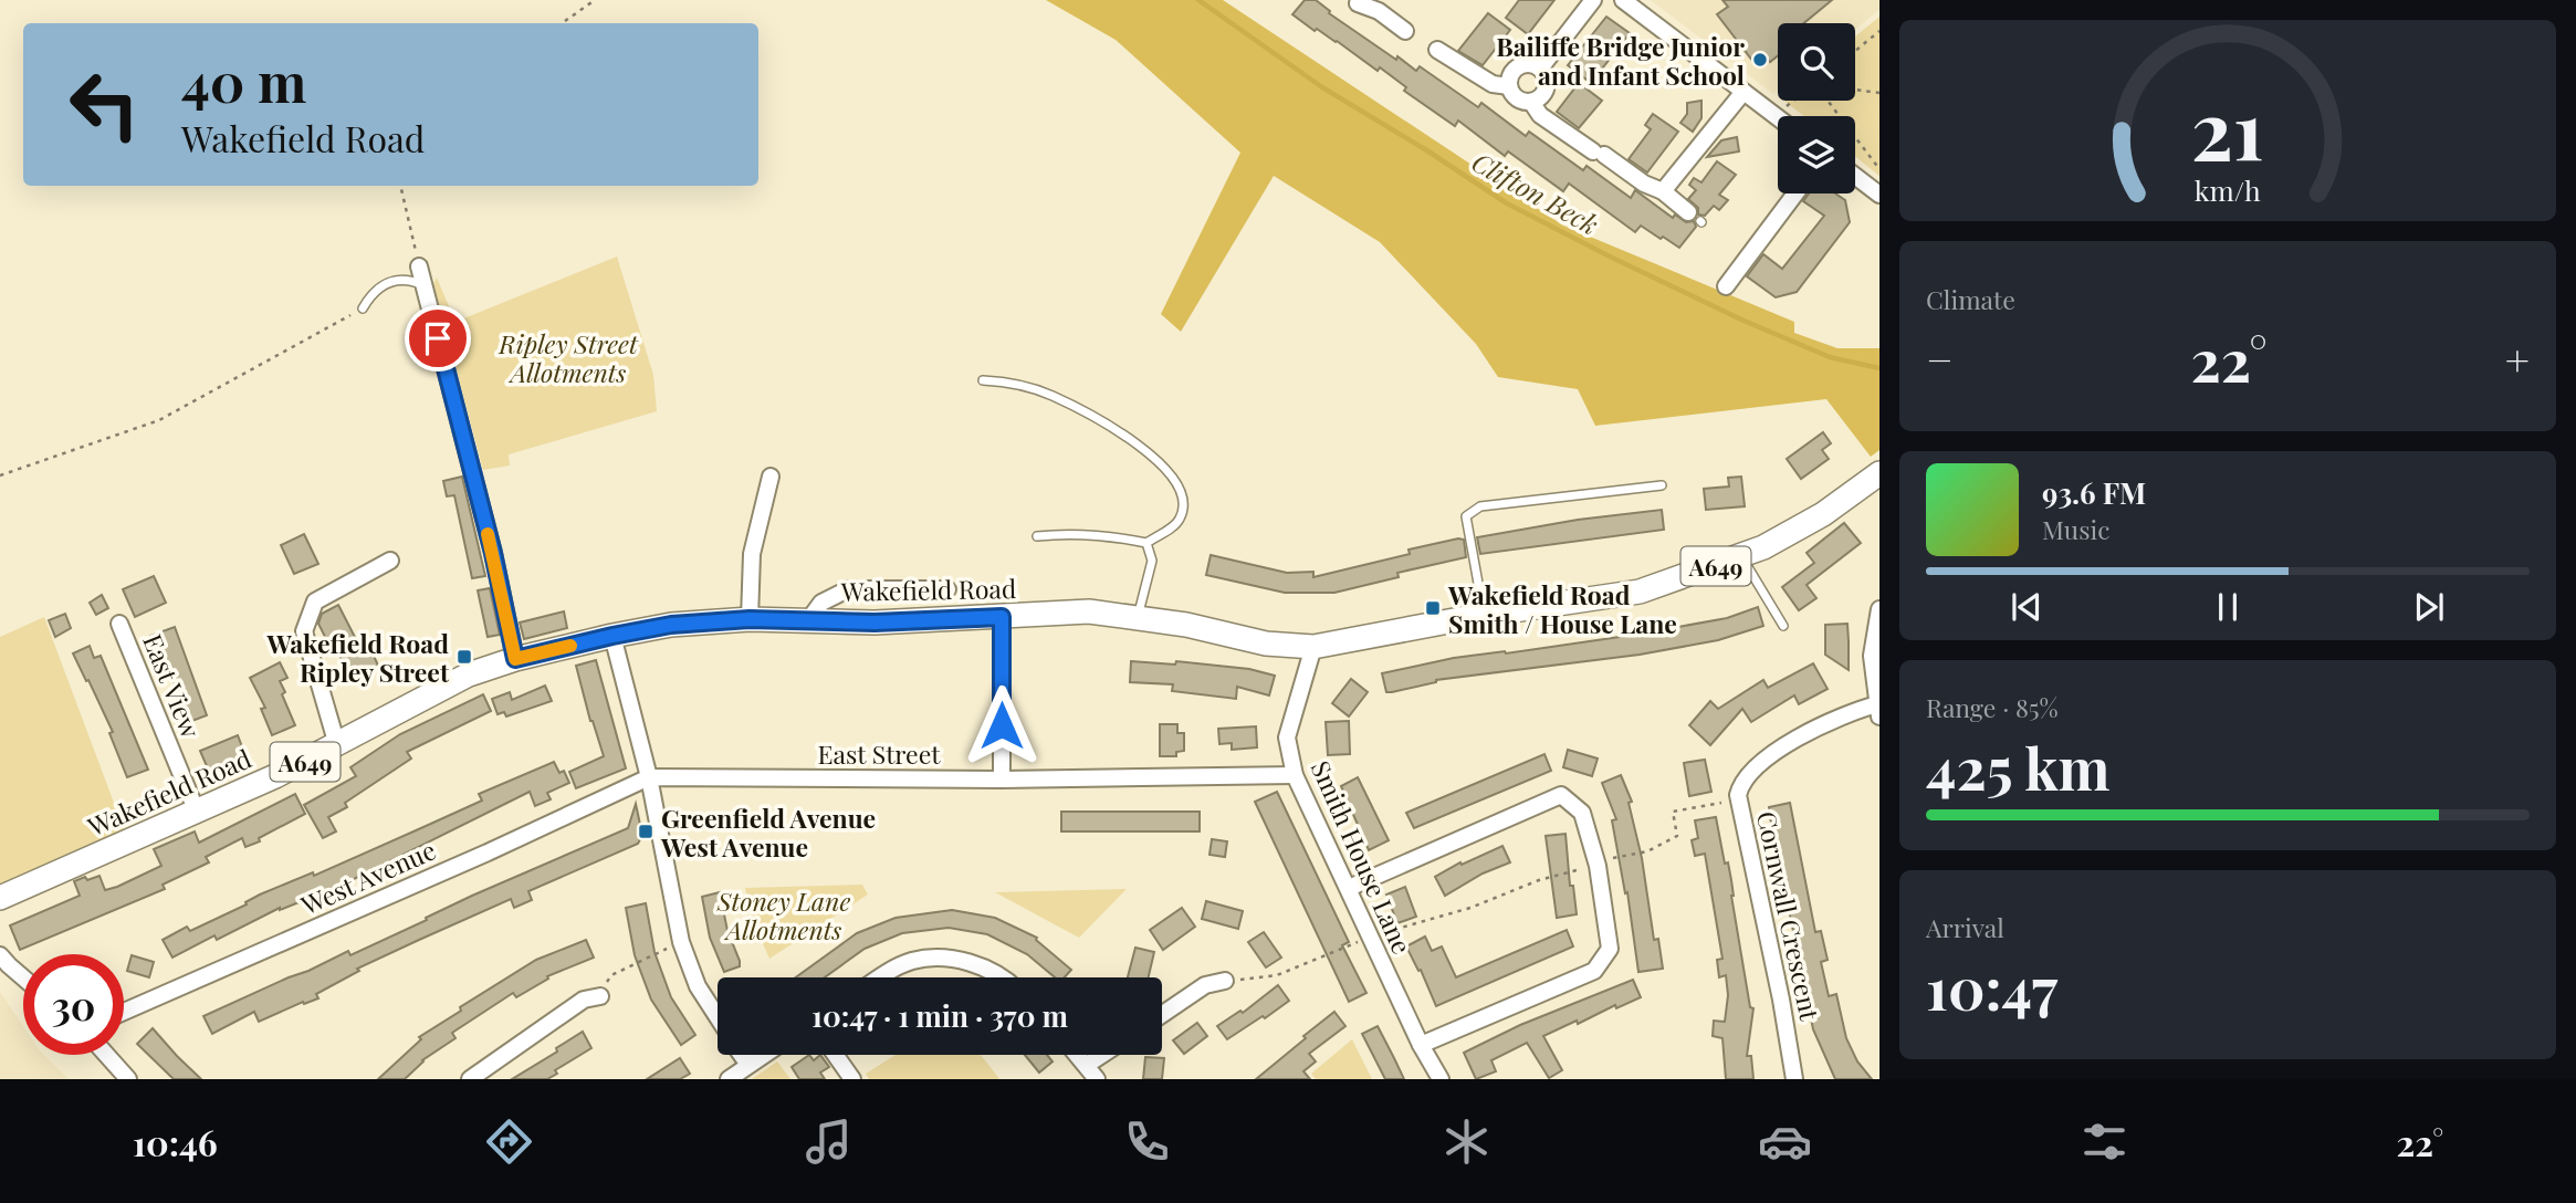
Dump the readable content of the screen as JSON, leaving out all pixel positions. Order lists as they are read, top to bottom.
{
  "streets": {
    "main road": ["A649", "Wakefield Road"],
    "street": [
      "East View",
      "East Street",
      "Smith House Lane",
      "West Avenue",
      "Cornwall Crescent"
    ]
  },
  "crossings": [
    ["Wakefield Road", "East View"],
    ["Wakefield Road", "Smith House Lane"],
    ["East Street", "Smith House Lane"],
    ["East Street", "West Avenue"]
  ],
  "water": ["Clifton Beck"],
  "parks": ["Ripley Street Allotments", "Stoney Lane Allotments"],
  "places": {
    "other": ["Bailiffe Bridge Junior and Infant School"],
    "transit": ["Wakefield Road Smith / House Lane", "Wakefield Road Ripley Street", "Greenfield Avenue West Avenue"]
  },
  "page": {
    "turn": ["40 m", "Wakefield Road"],
    "tile": [
      "Climate",
      ["Range · 85%", "425 km"],
      ["Arrival", "10:47"]
    ],
    "heat": ["−", "22°", "+"],
    "song": ["93.6 FM", "Music"],
    "limit": "30",
    "trip": "10:47 · 1 min · 370 m",
    "tabs": ["10:46", "22°"],
    "gauge": ["21", "km/h"]
  }
}
